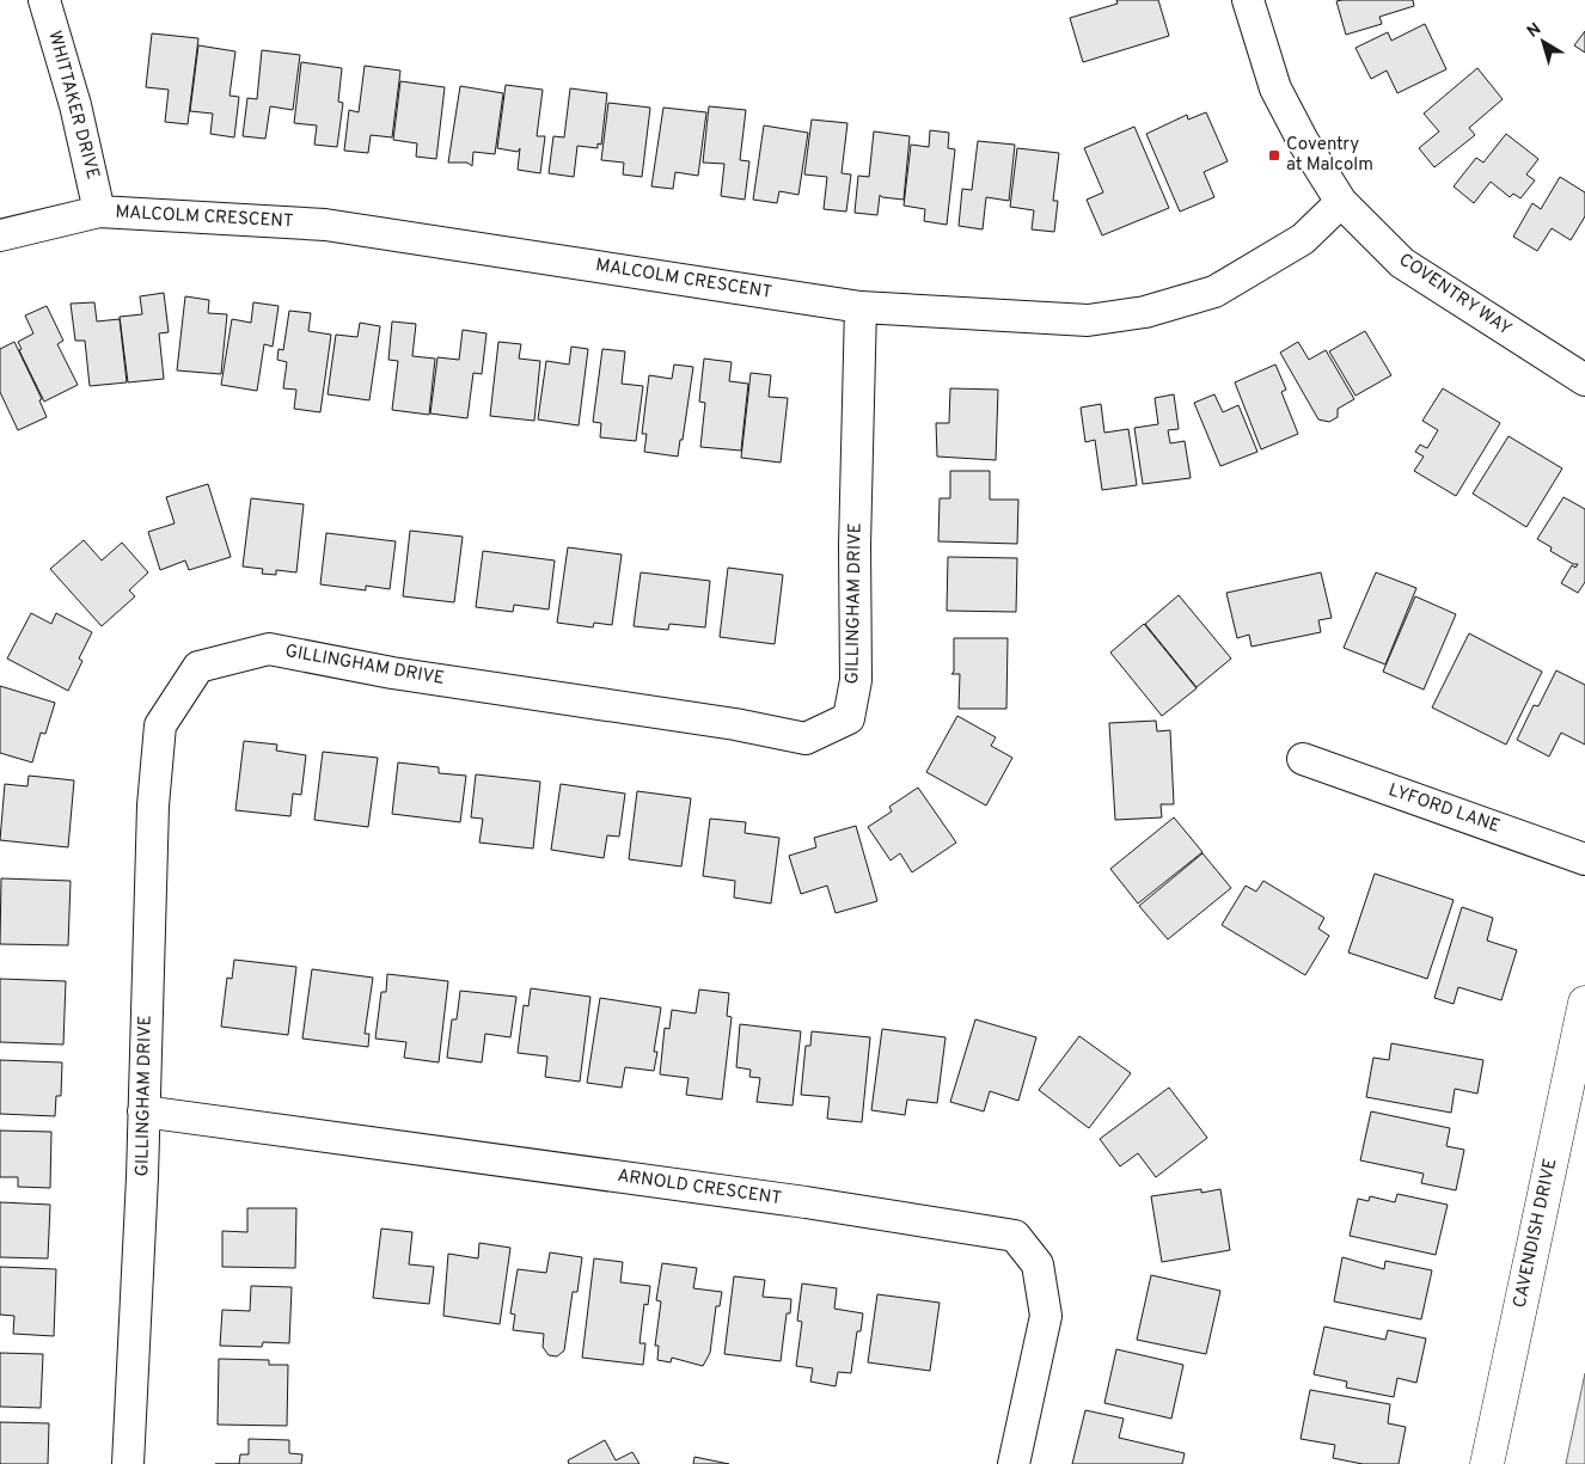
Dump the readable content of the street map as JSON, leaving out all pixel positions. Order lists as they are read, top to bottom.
{
  "streets": {
    "street": [
      "WHITTAKER DRIVE",
      "MALCOLM CRESCENT",
      "COVENTRY WAY",
      "GILLINGHAM DRIVE",
      "LYFORD LANE",
      "ARNOLD CRESCENT",
      "CAVENDISH DRIVE"
    ]
  },
  "crossings": [
    ["WHITTAKER DRIVE", "MALCOLM CRESCENT"],
    ["MALCOLM CRESCENT", "COVENTRY WAY"],
    ["MALCOLM CRESCENT", "GILLINGHAM DRIVE"],
    ["GILLINGHAM DRIVE", "ARNOLD CRESCENT"]
  ],
  "places": {
    "transit": ["Coventry at Malcolm"]
  },
  "north": "top left"
}
